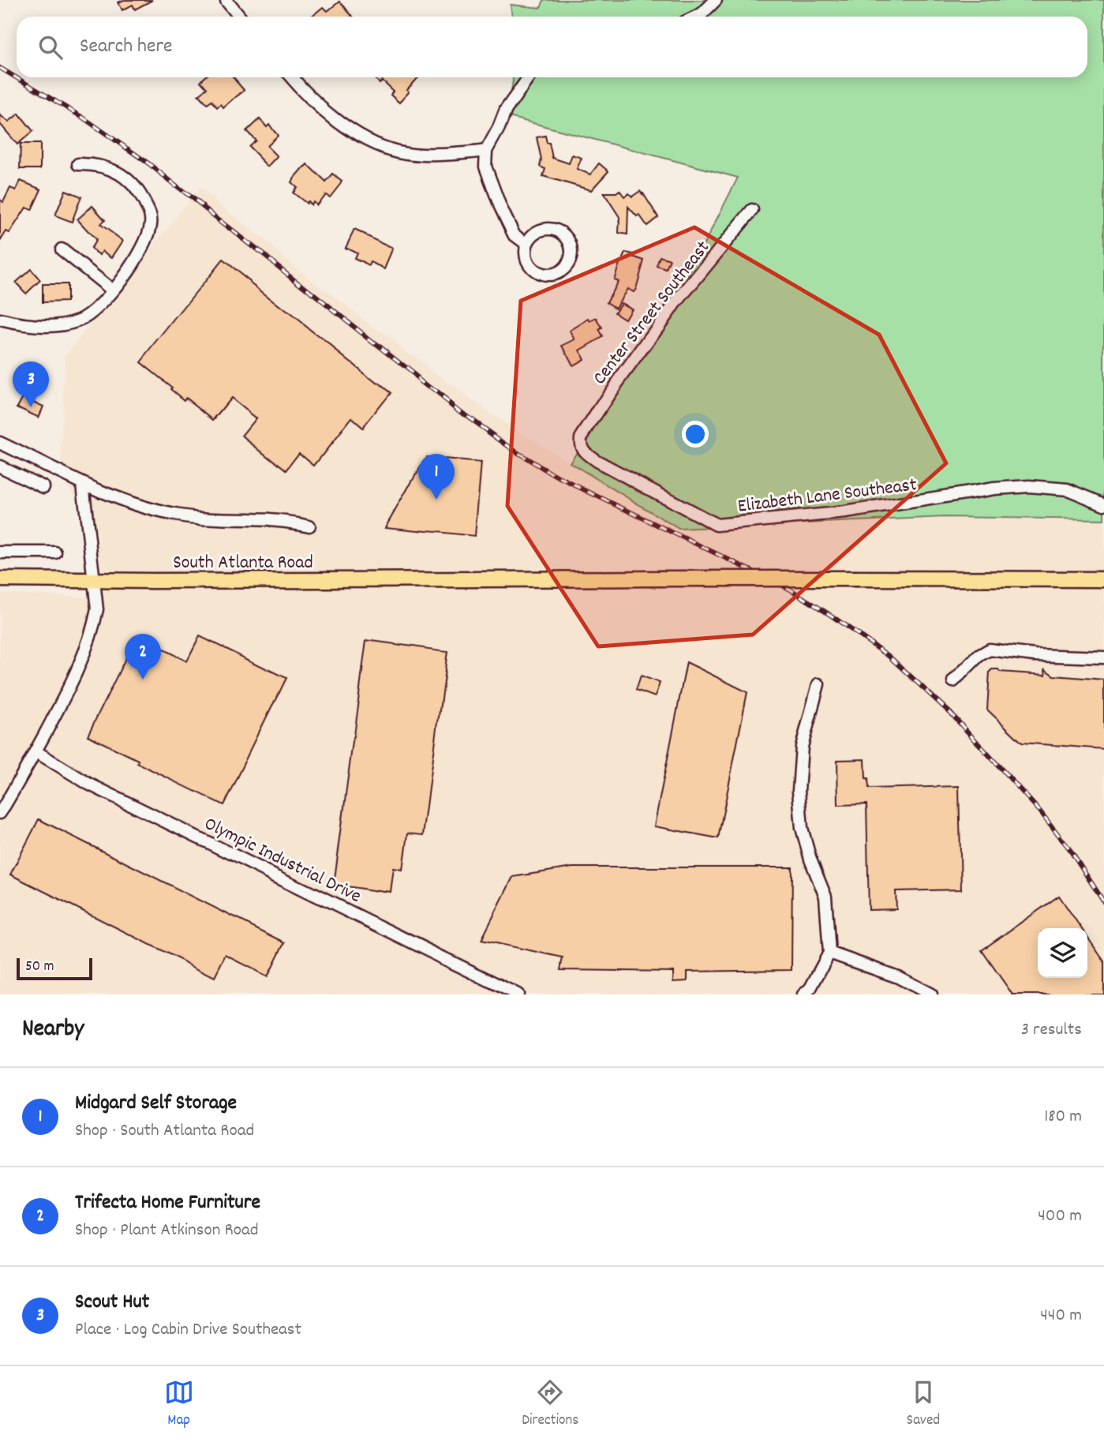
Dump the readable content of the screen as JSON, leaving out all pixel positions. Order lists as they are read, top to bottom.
{
  "streets": {
    "main road": ["South Atlanta Road"],
    "street": ["Center Street Southeast", "Elizabeth Lane Southeast", "Olympic Industrial Drive"]
  },
  "crossings": [
    ["Center Street Southeast", "Elizabeth Lane Southeast"]
  ],
  "scale_bar": "50 m",
  "page": {
    "search": "Search here",
    "pins": ["3", "1", "2"],
    "scale": "50 m",
    "heading": ["Nearby", "3 results"],
    "list": [
      {
        "mark": "1",
        "name": "Midgard Self Storage",
        "note": "Shop · South Atlanta Road",
        "value": "180 m"
      },
      {
        "mark": "2",
        "name": "Trifecta Home Furniture",
        "note": "Shop · Plant Atkinson Road",
        "value": "400 m"
      },
      {
        "mark": "3",
        "name": "Scout Hut",
        "note": "Place · Log Cabin Drive Southeast",
        "value": "440 m"
      }
    ],
    "nav": ["Map", "Directions", "Saved"]
  }
}
